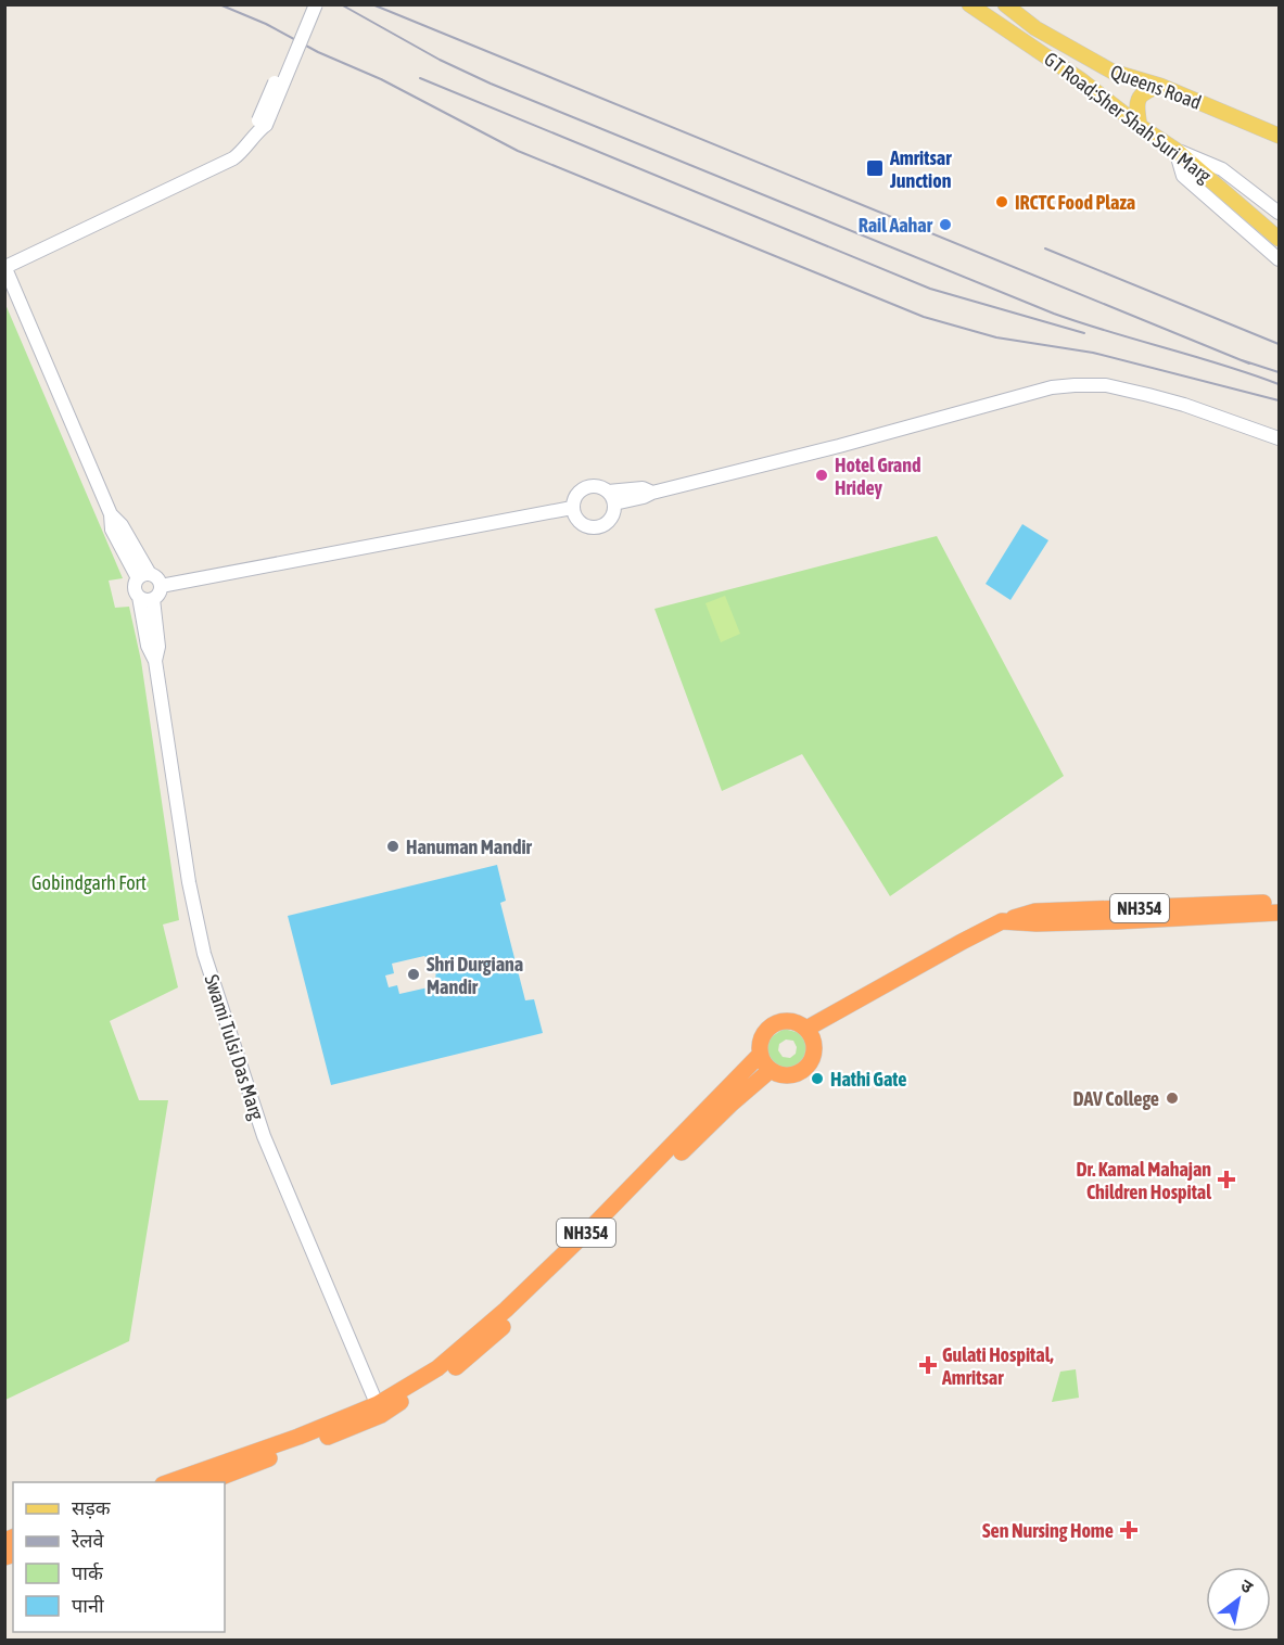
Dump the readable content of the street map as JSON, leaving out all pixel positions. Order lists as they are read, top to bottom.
{
  "streets": {
    "highway": ["NH354"],
    "main road": ["Queens Road", "GT Road;Sher Shah Suri Marg"],
    "street": ["Swami Tulsi Das Marg"]
  },
  "crossings": [
    ["Queens Road", "GT Road;Sher Shah Suri Marg"],
    ["NH354", "Swami Tulsi Das Marg"]
  ],
  "parks": ["Gobindgarh Fort"],
  "places": {
    "transit": ["Amritsar Junction"],
    "other": [
      "IRCTC Food Plaza",
      "Rail Aahar",
      "Hotel Grand Hridey",
      "Hanuman Mandir",
      "Shri Durgiana Mandir",
      "Hathi Gate",
      "DAV College"
    ],
    "health": ["Dr. Kamal Mahajan Children Hospital", "Gulati Hospital, Amritsar", "Sen Nursing Home"]
  },
  "legend": [
    "सड़क",
    "रेलवे",
    "पार्क",
    "पानी"
  ],
  "north": "top right"
}
